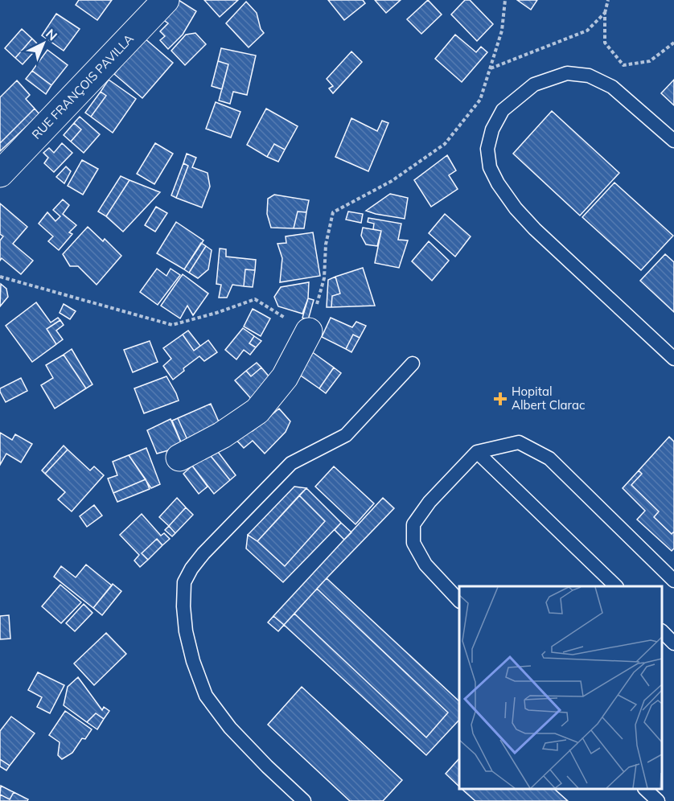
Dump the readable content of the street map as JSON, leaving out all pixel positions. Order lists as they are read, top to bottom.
{
  "streets": {
    "street": ["RUE FRANÇOIS PAVILLA"]
  },
  "places": {
    "health": ["Hopital Albert Clarac"]
  },
  "north": "top right"
}
